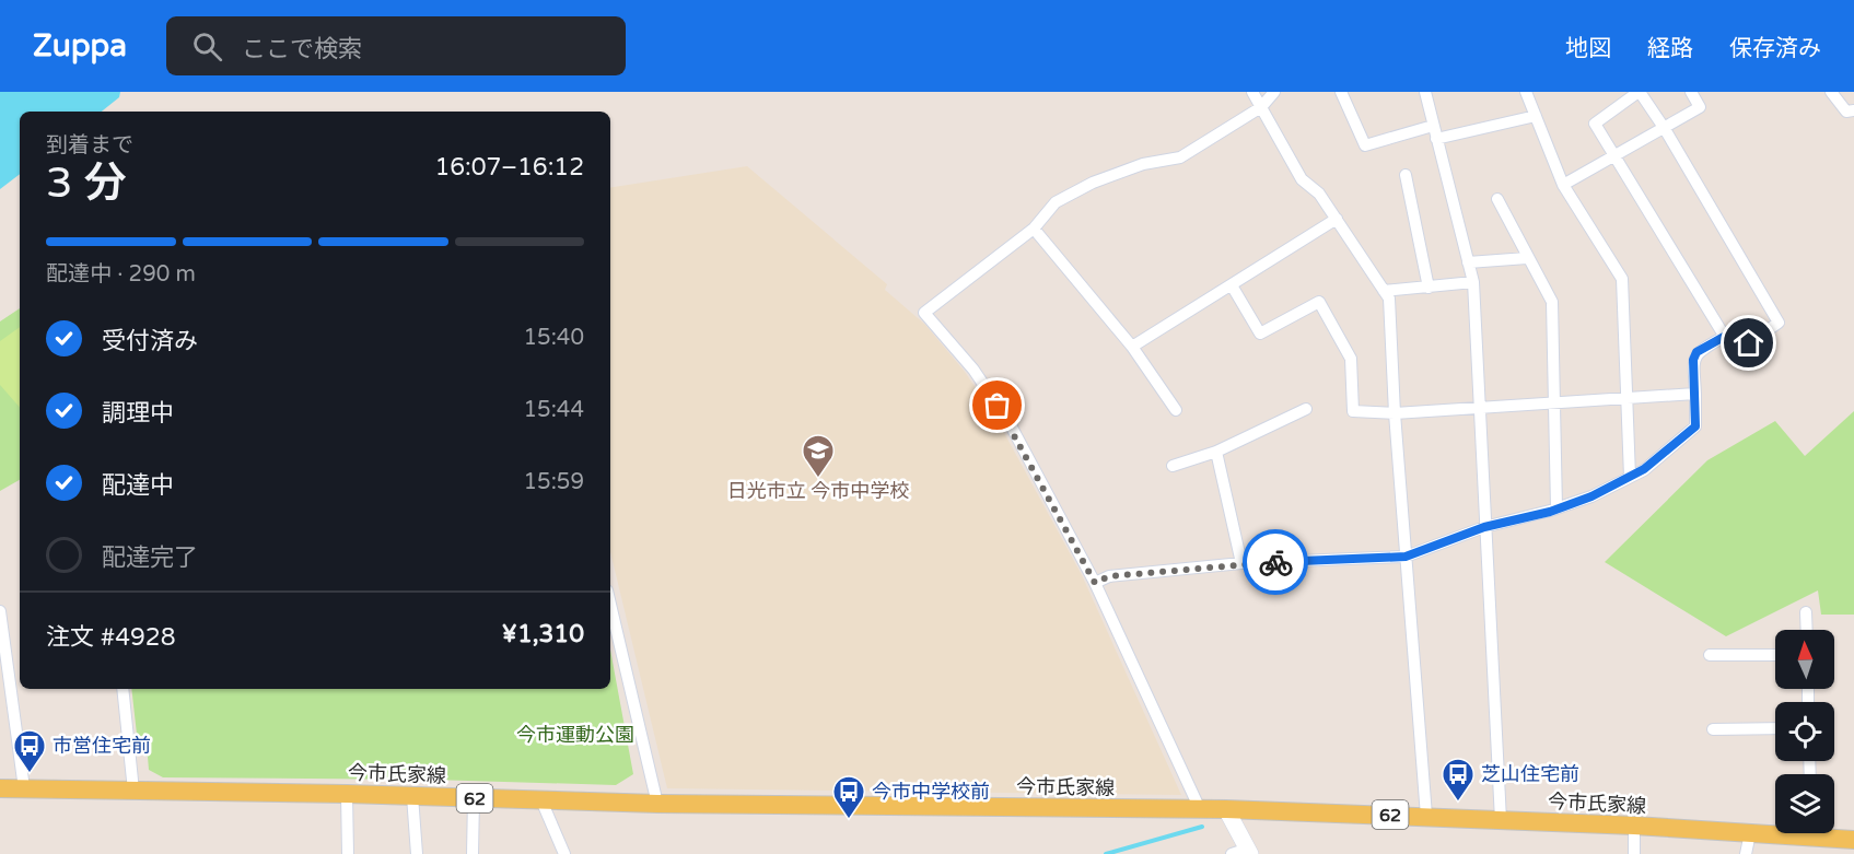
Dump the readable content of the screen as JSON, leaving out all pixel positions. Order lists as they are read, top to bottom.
{
  "streets": {
    "main road": ["今市氏家線", "62"]
  },
  "parks": ["今市運動公園"],
  "places": {
    "school or university": ["日光市立 今市中学校"],
    "bus stop": ["市営住宅前", "芝山住宅前", "今市中学校前"]
  },
  "north": "top",
  "page": {
    "header": "Zuppa",
    "search": "ここで検索",
    "nav": ["地図", "経路", "保存済み"],
    "heading": ["3 分", "到着まで", "16:07–16:12"],
    "panel": ["注文 #4928", "¥1,310"],
    "bar": "配達中 · 290 m",
    "list": [
      ["受付済み", "15:40"],
      ["調理中", "15:44"],
      ["配達中", "15:59"],
      "配達完了"
    ]
  }
}
